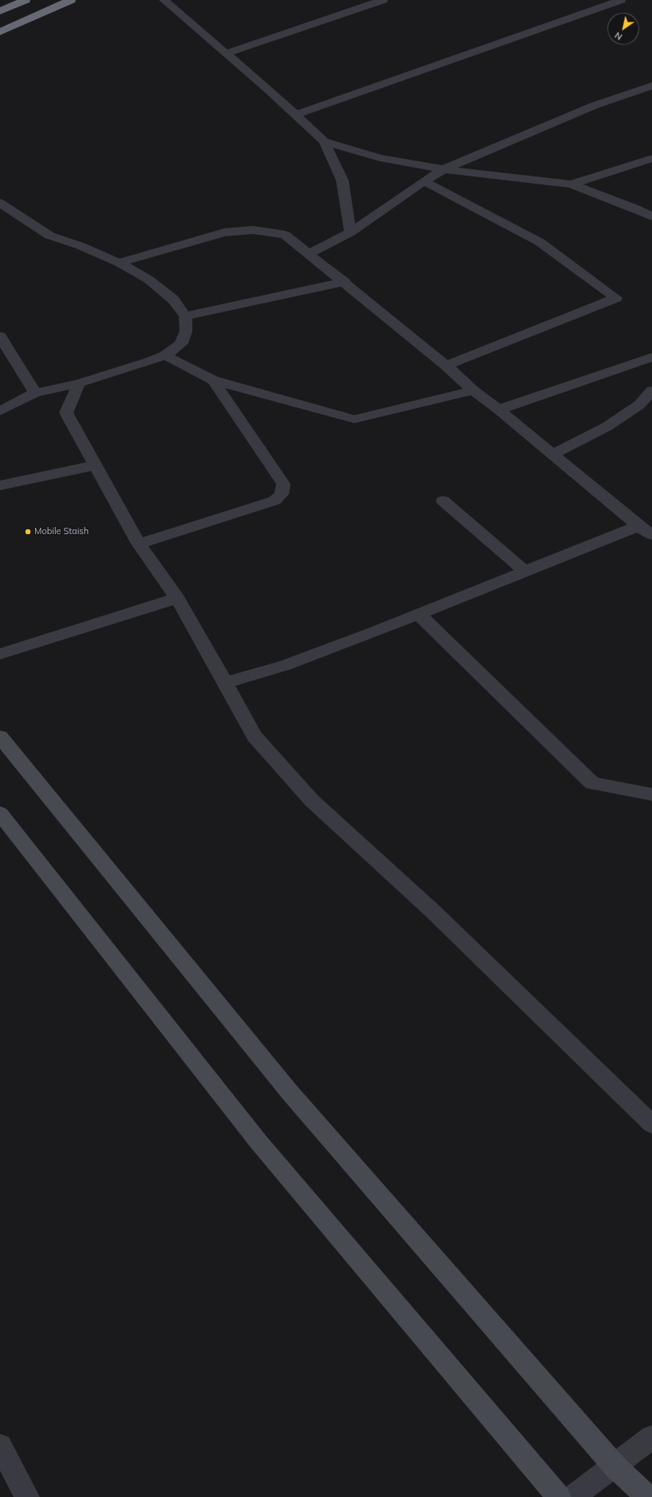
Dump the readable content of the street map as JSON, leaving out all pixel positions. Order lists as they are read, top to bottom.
{
  "places": ["Mobile Staish"],
  "north": "bottom left"
}
